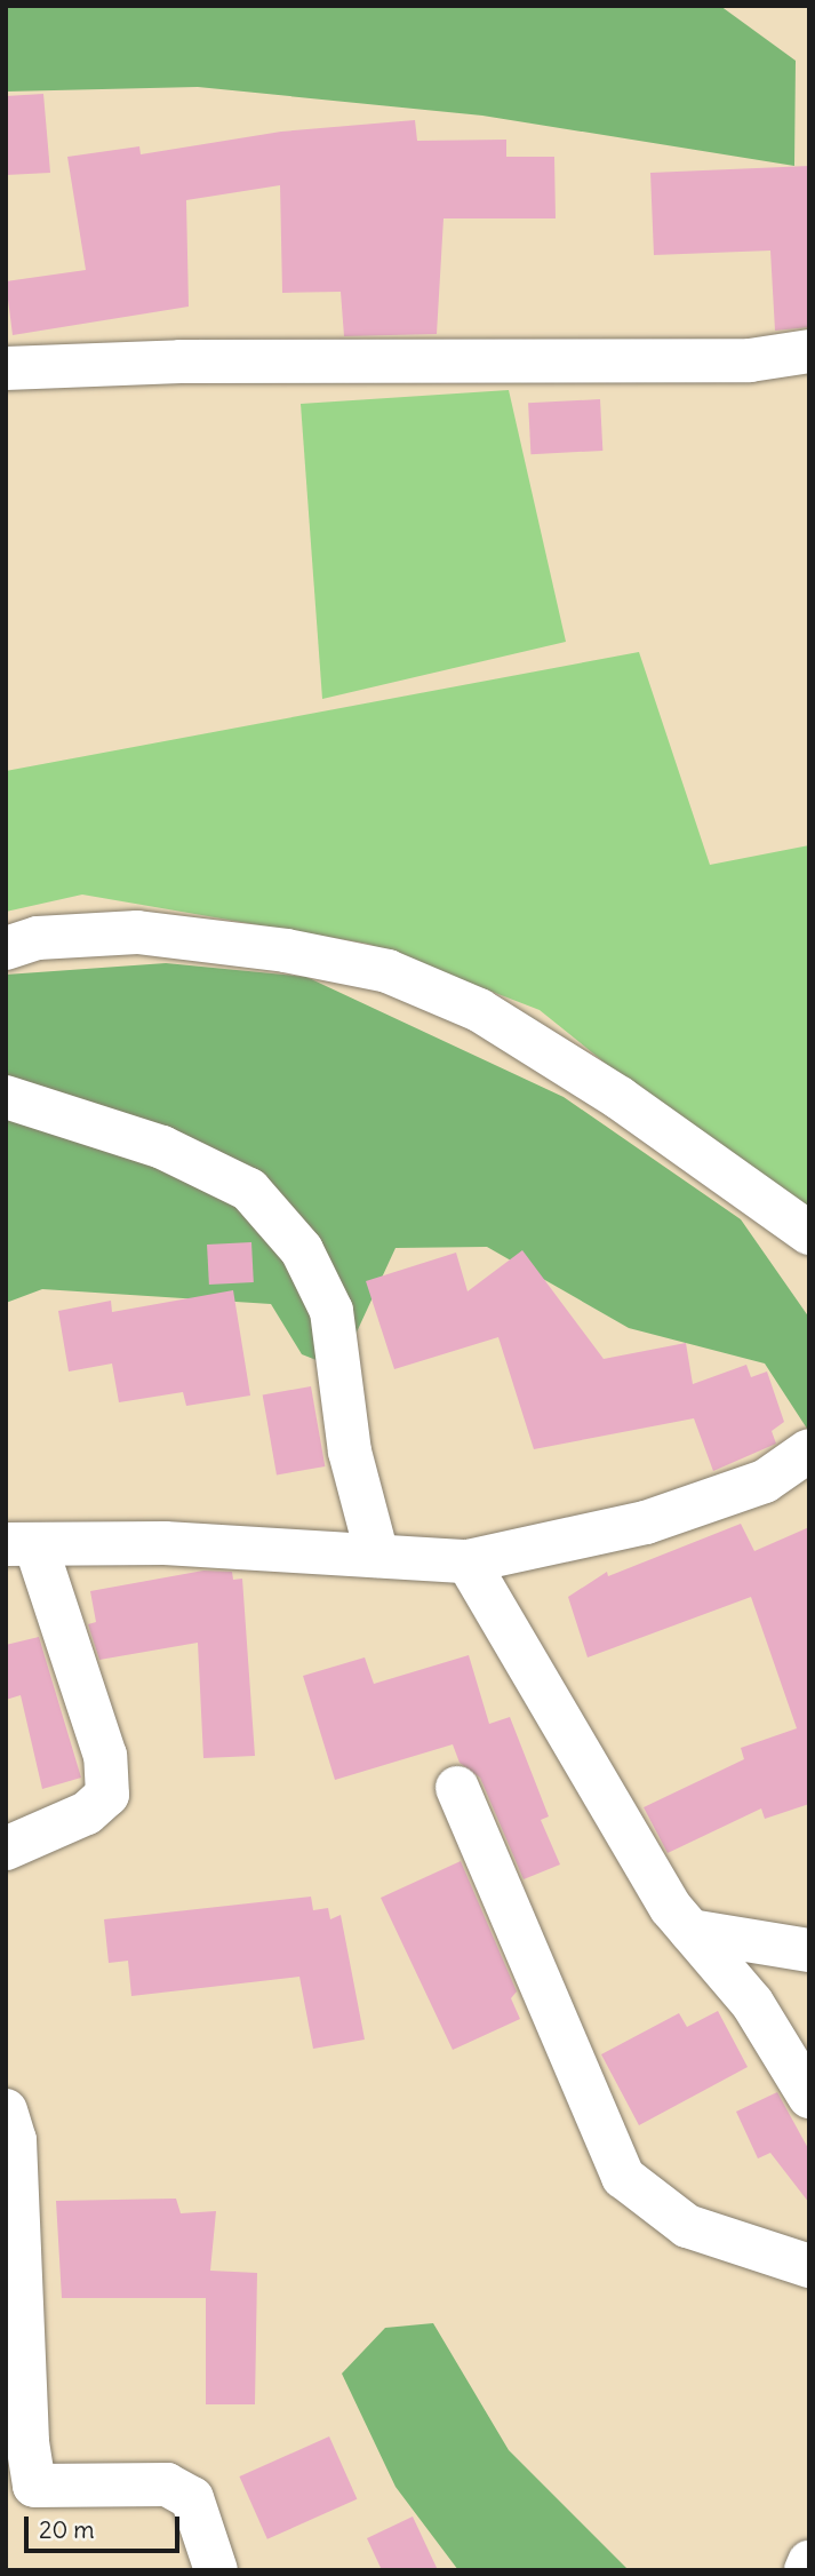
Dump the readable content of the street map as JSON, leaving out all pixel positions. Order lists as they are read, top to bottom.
{
  "scale_bar": "20 m"
}
